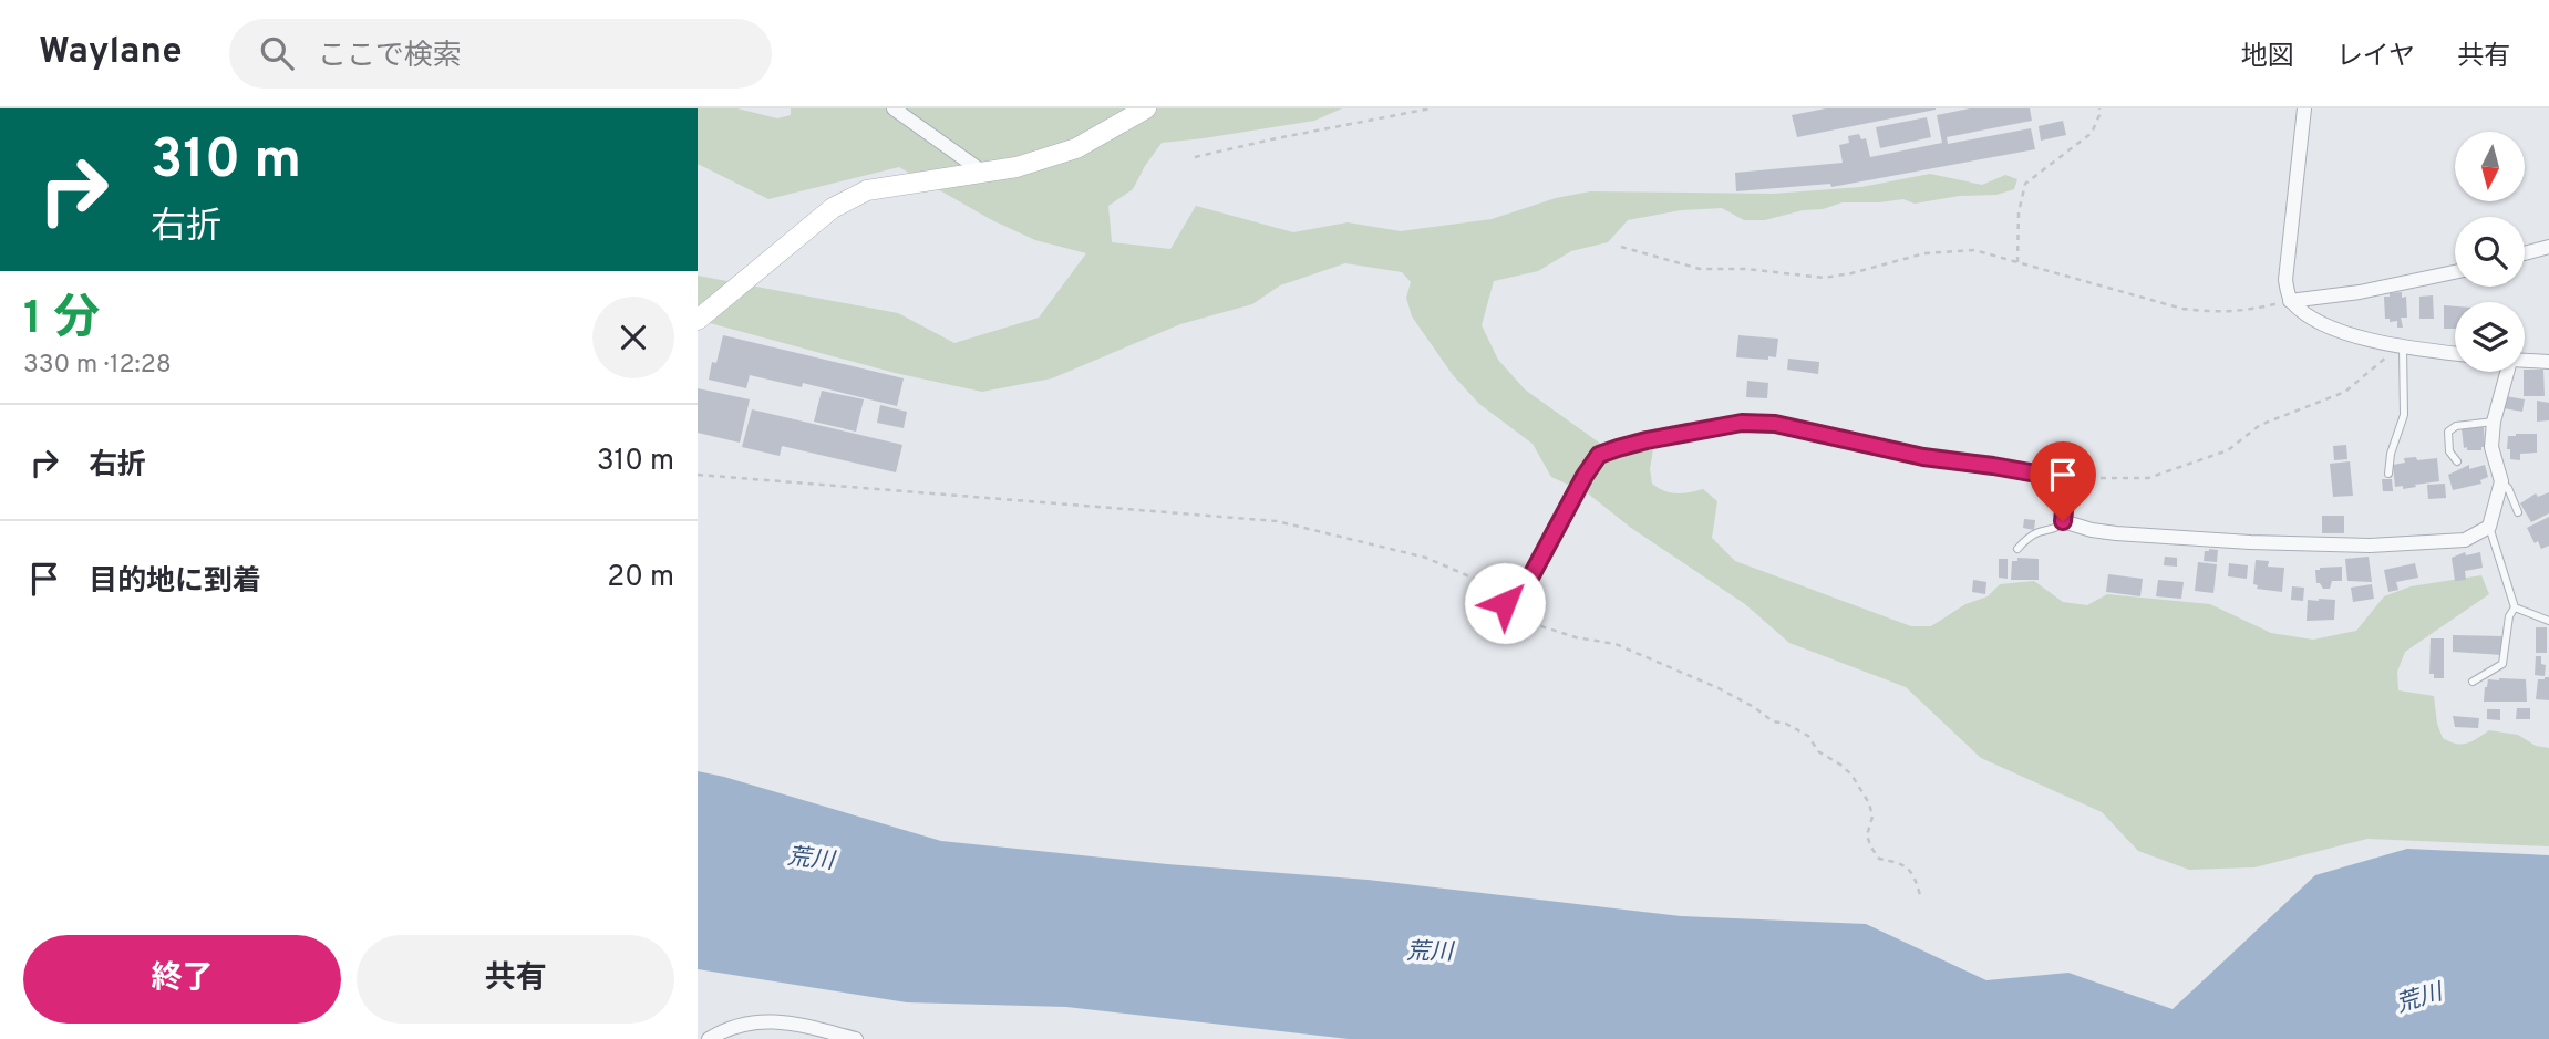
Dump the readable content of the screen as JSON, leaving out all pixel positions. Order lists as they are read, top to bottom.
{
  "water": ["荒川"],
  "north": "bottom",
  "page": {
    "header": "Waylane",
    "search": "ここで検索",
    "nav": ["地図", "レイヤ", "共有"],
    "turn": ["310 m", "右折"],
    "heading": ["1 分", "330 m · 12:28"],
    "list": [
      {
        "name": "右折",
        "value": "310 m"
      },
      {
        "name": "目的地に到着",
        "value": "20 m"
      }
    ],
    "buttons": ["終了", "共有"]
  }
}
